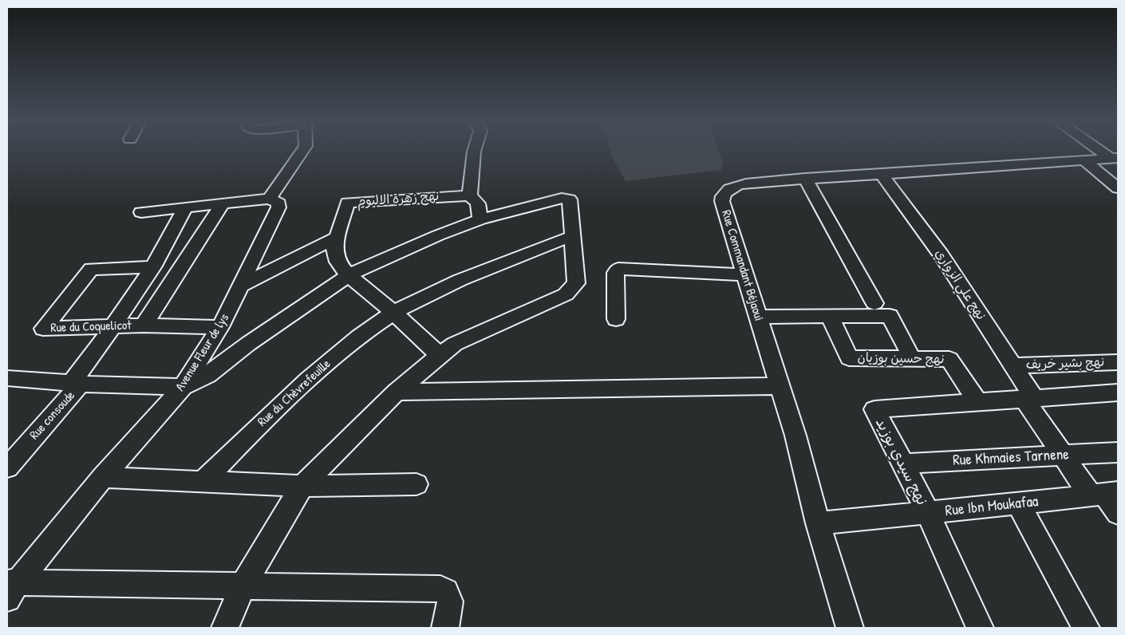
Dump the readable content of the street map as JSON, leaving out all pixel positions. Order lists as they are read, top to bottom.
{
  "streets": {
    "street": [
      "نهج زهرة الاليوم",
      "Rue Commandant Béjaoui",
      "نهج علي الزواري",
      "Rue du Coquelicot",
      "Avenue Fleur de lys",
      "نهج حسين بوزيان",
      "نهج بشير خريف",
      "Rue du Chèvrefeuille",
      "Rue consoude",
      "Rue Khmaies Tarnene",
      "نهج سيدي بوزيد",
      "Rue Ibn Moukafaa"
    ]
  },
  "crossings": [
    ["Rue Commandant Béjaoui", "نهج علي الزواري"],
    ["Rue Commandant Béjaoui", "Rue Ibn Moukafaa"],
    ["نهج علي الزواري", "نهج بشير خريف"],
    ["نهج علي الزواري", "Rue Khmaies Tarnene"],
    ["نهج علي الزواري", "نهج سيدي بوزيد"],
    ["نهج علي الزواري", "Rue Ibn Moukafaa"],
    ["Rue du Coquelicot", "Avenue Fleur de lys"],
    ["نهج حسين بوزيان", "نهج سيدي بوزيد"],
    ["Rue Khmaies Tarnene", "نهج سيدي بوزيد"],
    ["نهج سيدي بوزيد", "Rue Ibn Moukafaa"]
  ]
}
